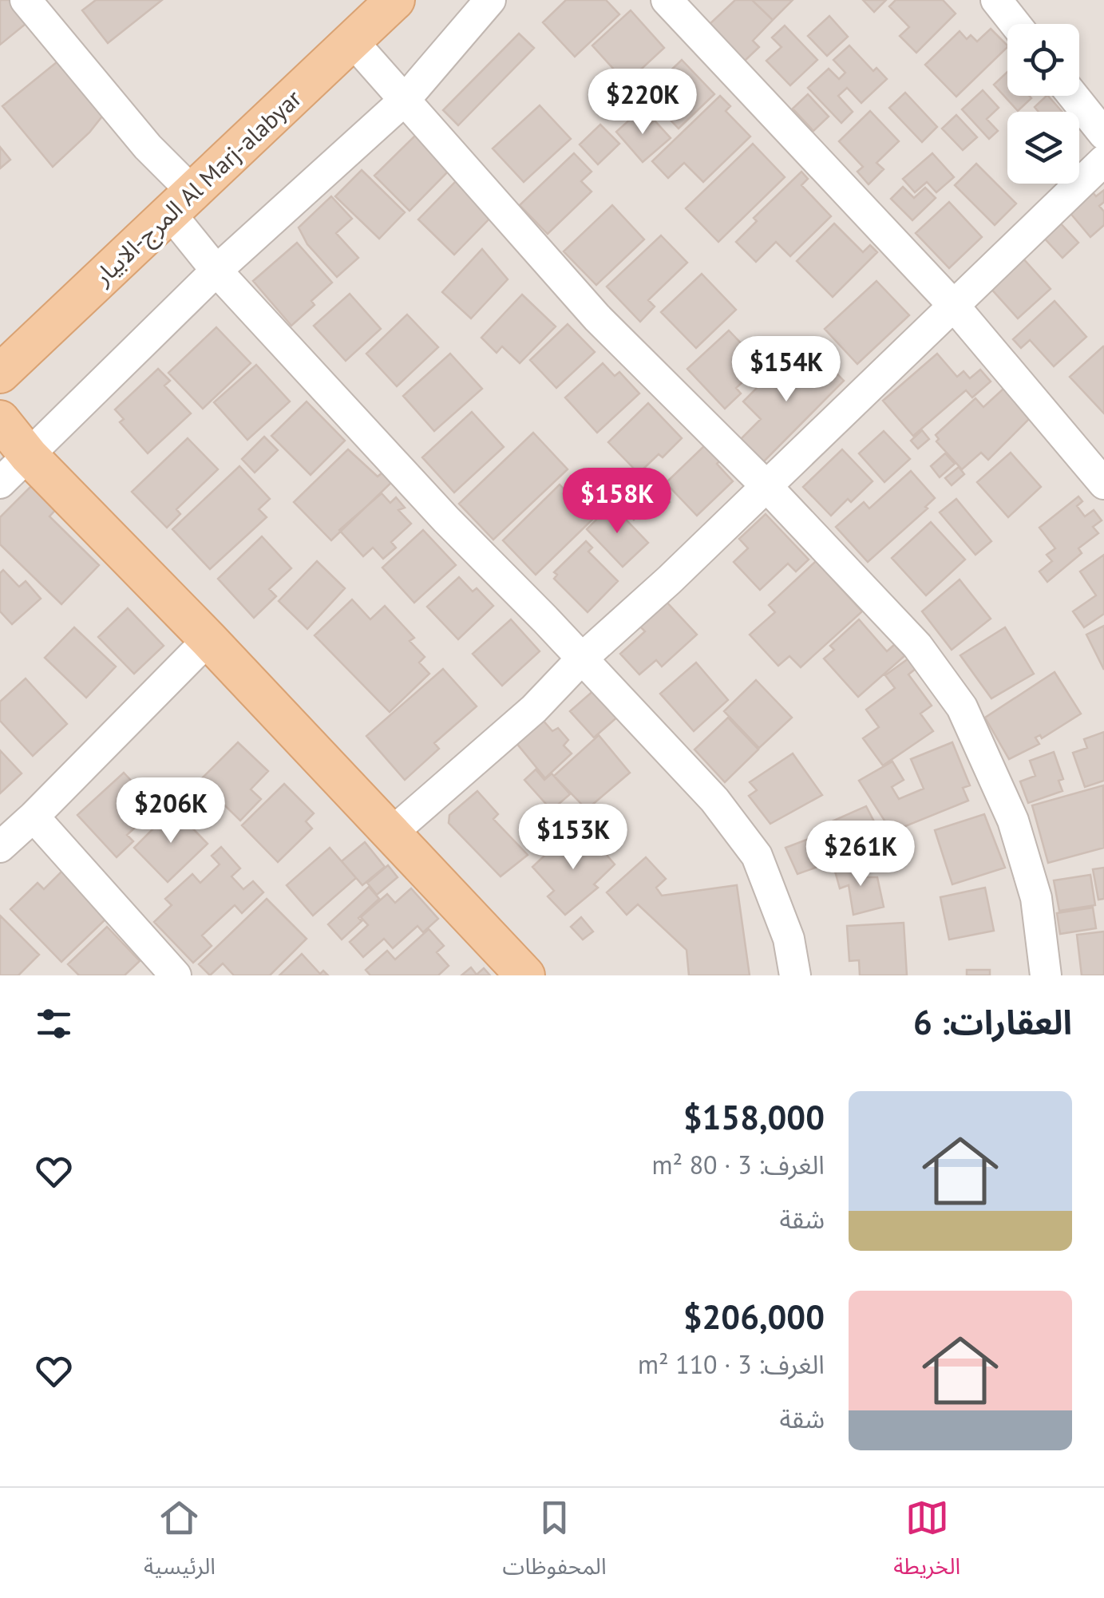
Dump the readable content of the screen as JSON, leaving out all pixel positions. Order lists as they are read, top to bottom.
{
  "streets": {
    "main road": ["المرج-الابيار Al Marj-alabyar"]
  },
  "page": {
    "price": [
      "$220K",
      "$154K",
      "$158K",
      "$206K",
      "$153K",
      "$261K"
    ],
    "heading": "العقارات: 6",
    "list": [
      {
        "name": "$158,000",
        "note": "الغرف: 3 · 80 m² · شقة"
      },
      {
        "name": "$206,000",
        "note": "الغرف: 3 · 110 m² · شقة"
      }
    ],
    "tabs": ["الخريطة", "المحفوظات", "الرئيسية"]
  }
}
